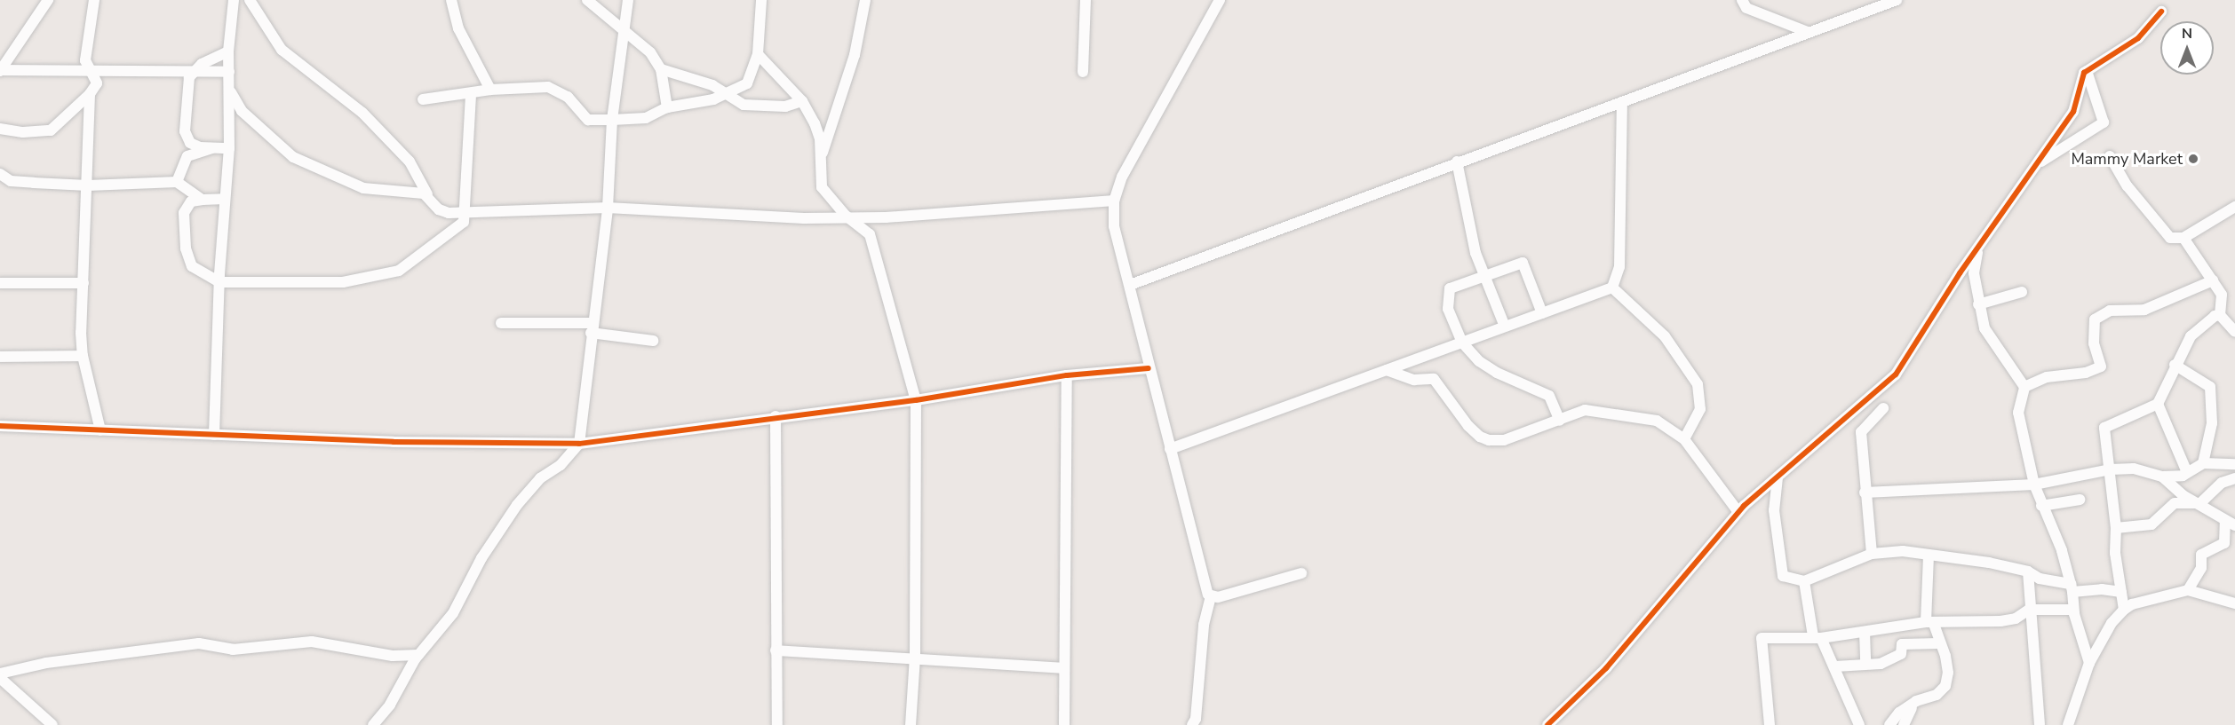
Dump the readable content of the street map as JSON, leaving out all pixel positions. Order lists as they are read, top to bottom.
{
  "places": ["Mammy Market"],
  "north": "top"
}
